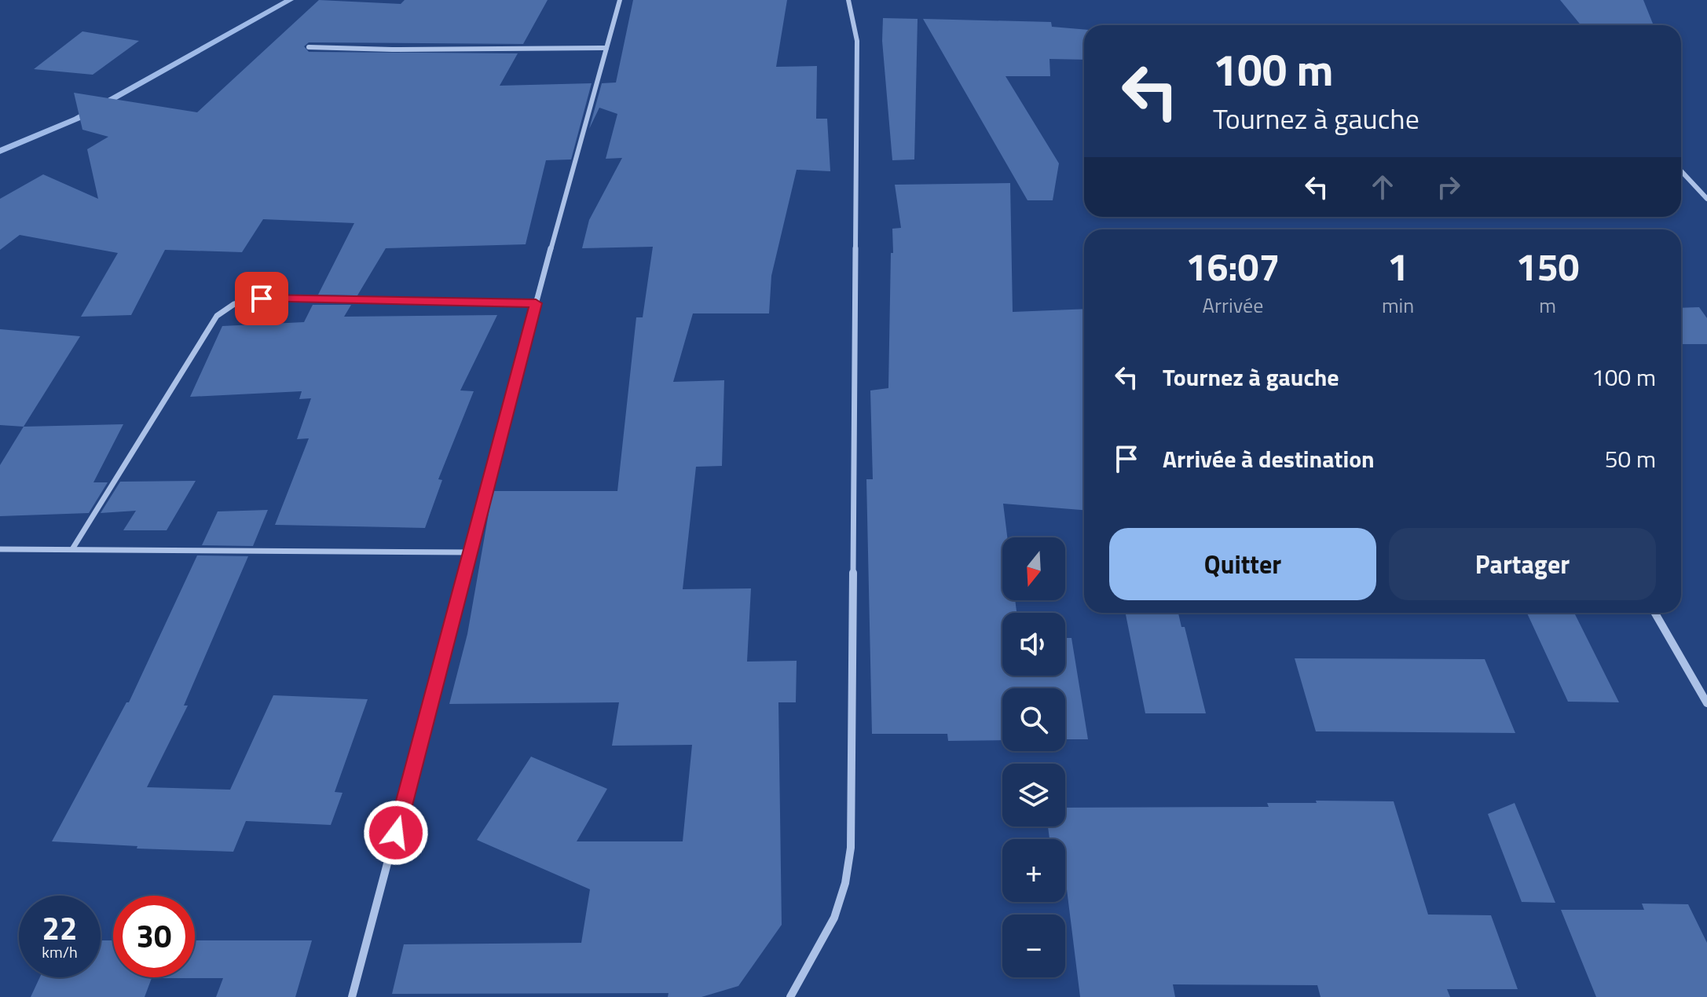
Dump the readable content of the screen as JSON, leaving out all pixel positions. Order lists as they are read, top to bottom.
{
  "north": "bottom",
  "page": {
    "turn": ["100 m", "Tournez à gauche"],
    "eta": [
      "16:07",
      "Arrivée",
      "1",
      "min",
      "150",
      "m"
    ],
    "list": [
      {
        "name": "Tournez à gauche",
        "value": "100 m"
      },
      {
        "name": "Arrivée à destination",
        "value": "50 m"
      }
    ],
    "buttons": ["Quitter", "Partager"],
    "map_buttons": ["+", "−"],
    "speed": "22 km/h",
    "limit": "30"
  }
}
